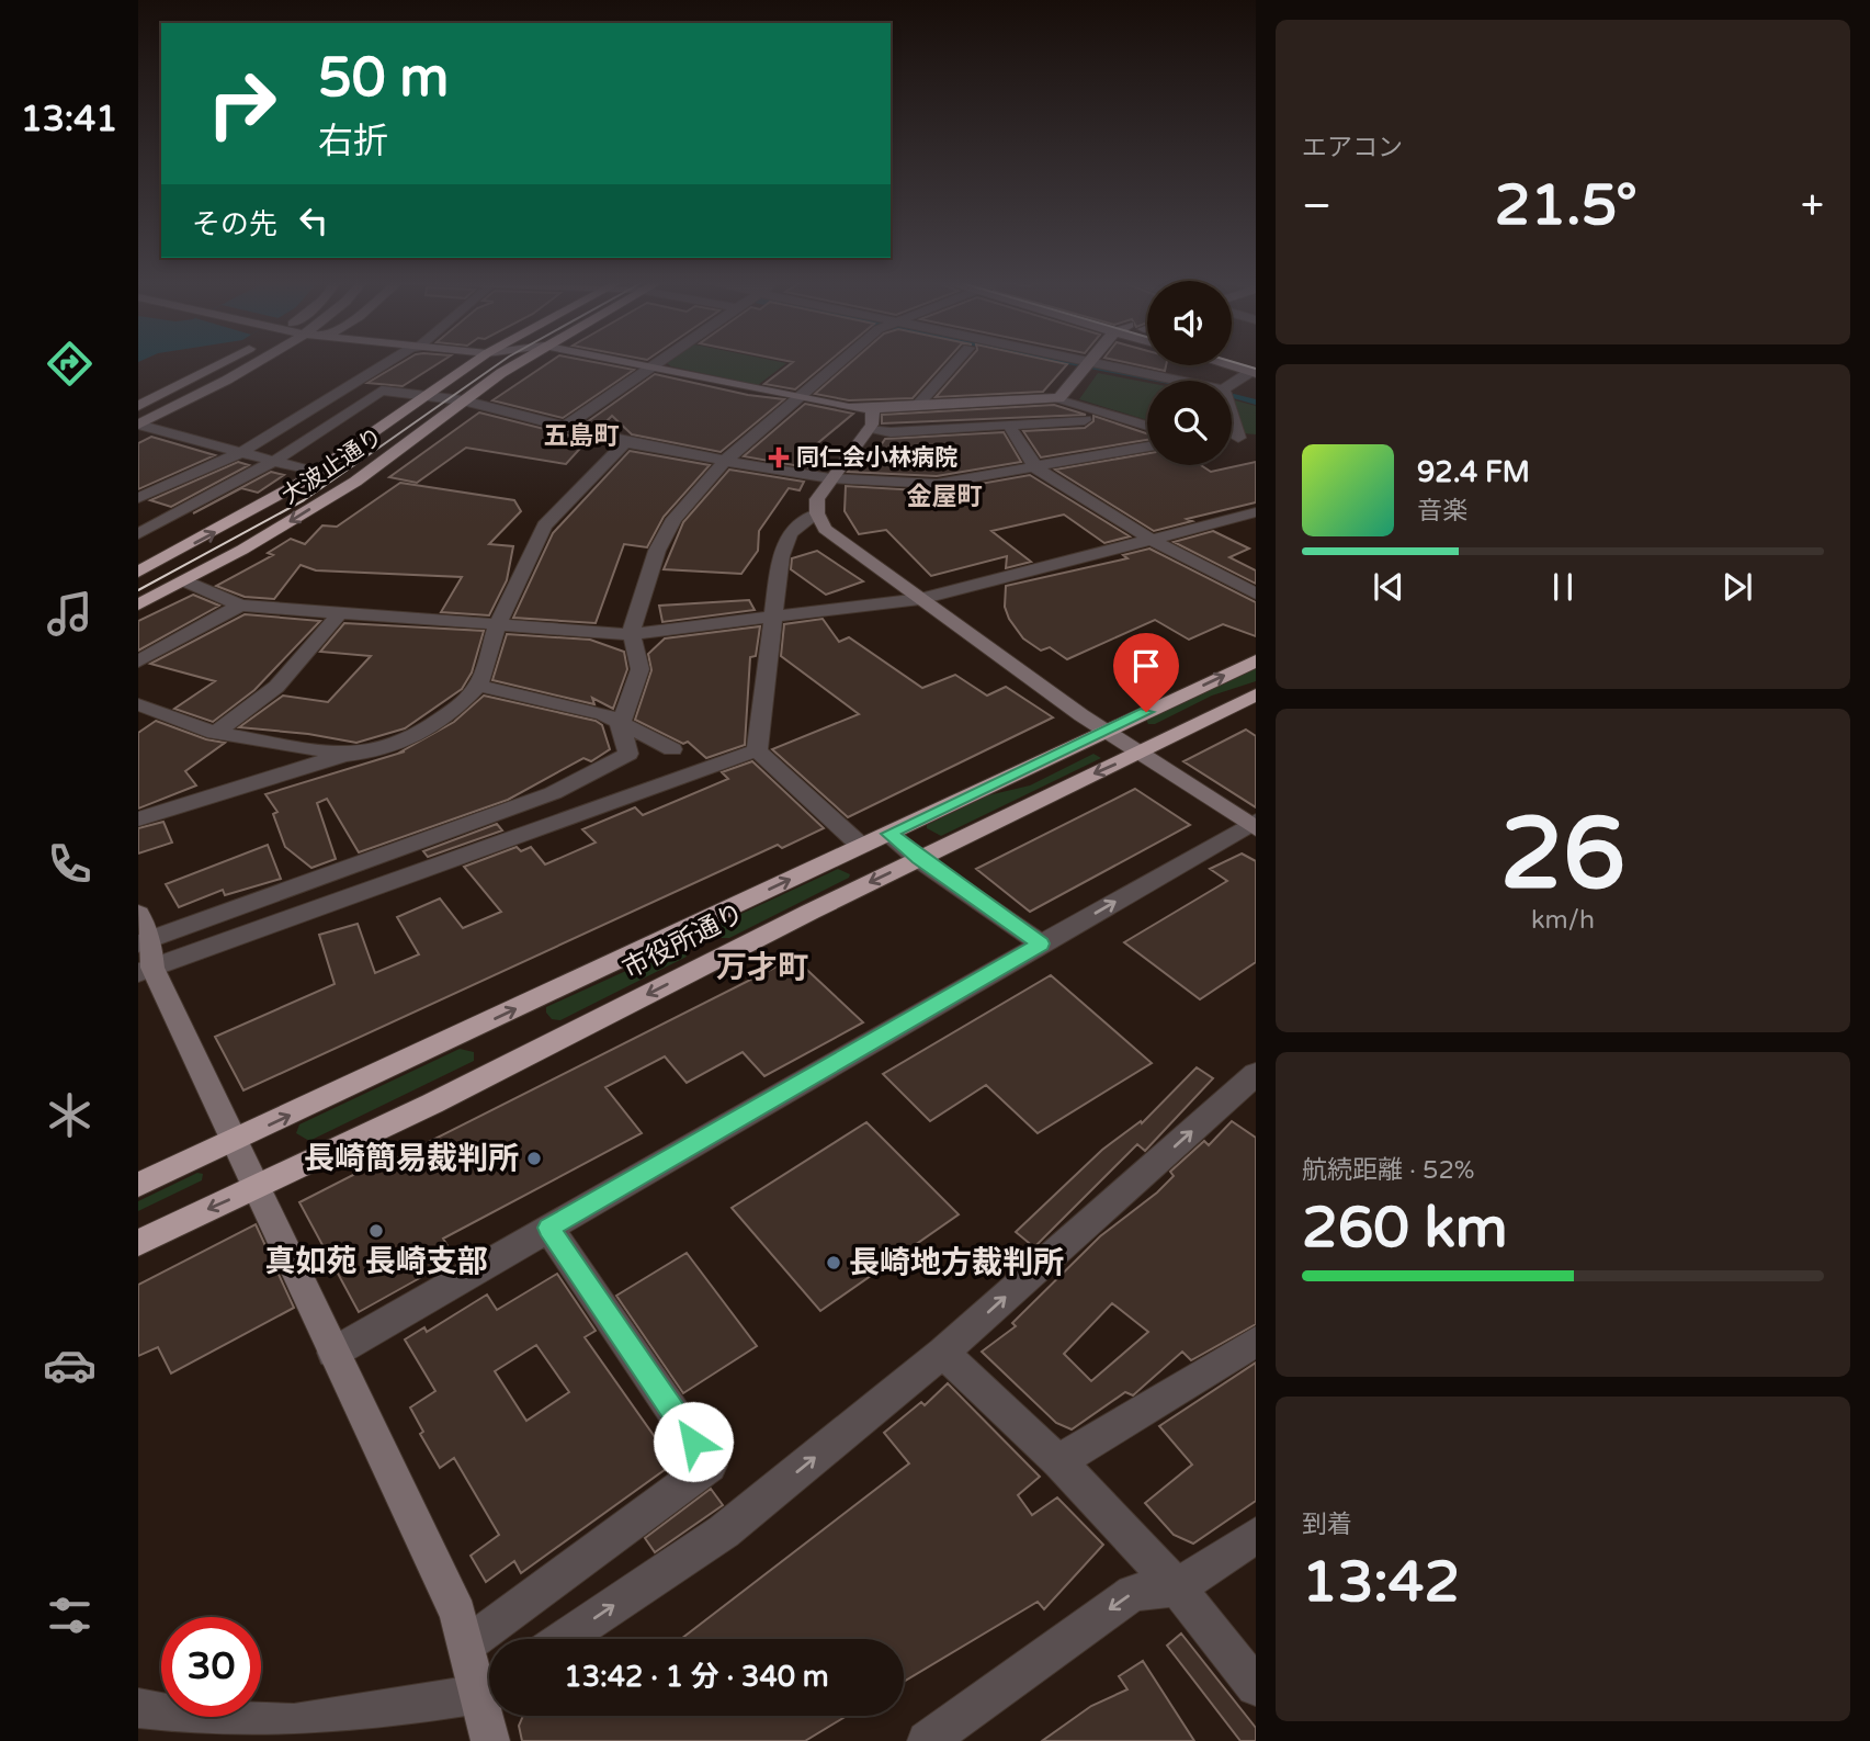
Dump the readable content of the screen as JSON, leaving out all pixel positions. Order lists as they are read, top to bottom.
{
  "streets": {
    "highway": ["大波止通り", "市役所通り"]
  },
  "districts": ["五島町", "金屋町", "万才町"],
  "places": {
    "health": ["同仁会小林病院"],
    "other": ["長崎簡易裁判所", "真如苑 長崎支部", "長崎地方裁判所"]
  },
  "page": {
    "tabs": "13:41",
    "tile": [
      "エアコン",
      ["26", "km/h"],
      ["航続距離 · 52%", "260 km"],
      ["到着", "13:42"]
    ],
    "turn": ["50 m", "右折"],
    "heat": ["−", "21.5°", "+"],
    "then": "その先",
    "song": ["92.4 FM", "音楽"],
    "limit": "30",
    "trip": "13:42 · 1 分 · 340 m"
  }
}
